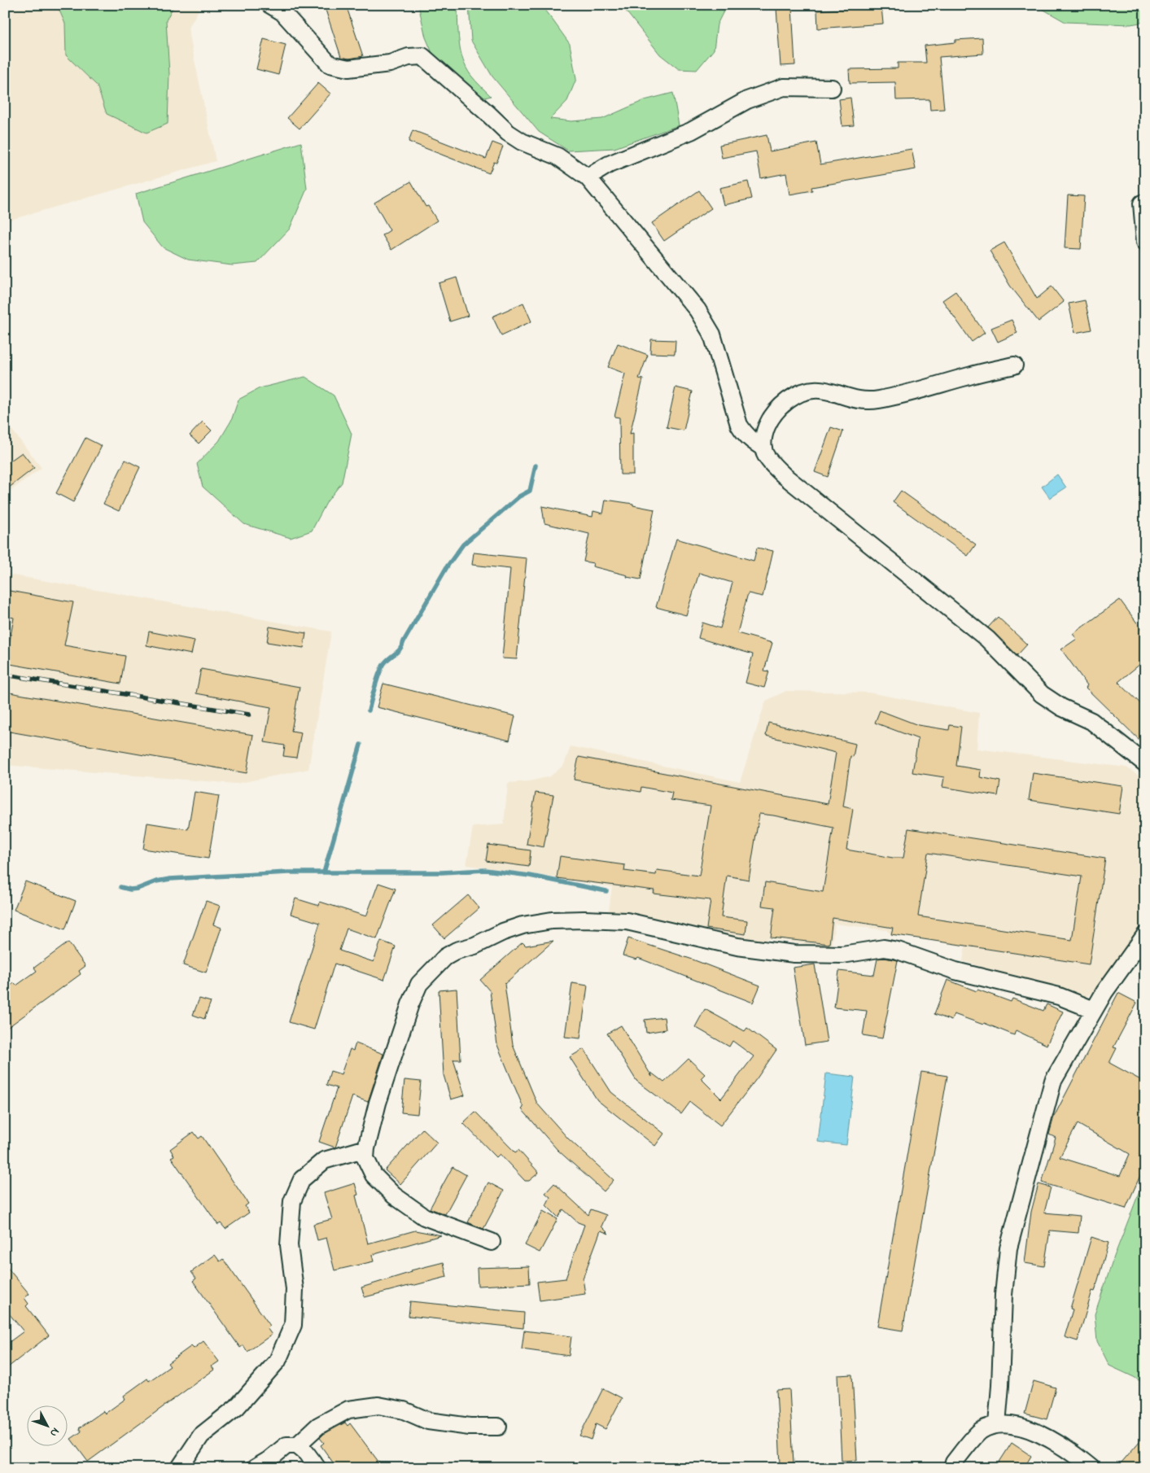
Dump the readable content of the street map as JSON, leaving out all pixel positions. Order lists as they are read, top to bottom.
{
  "north": "bottom right"
}
